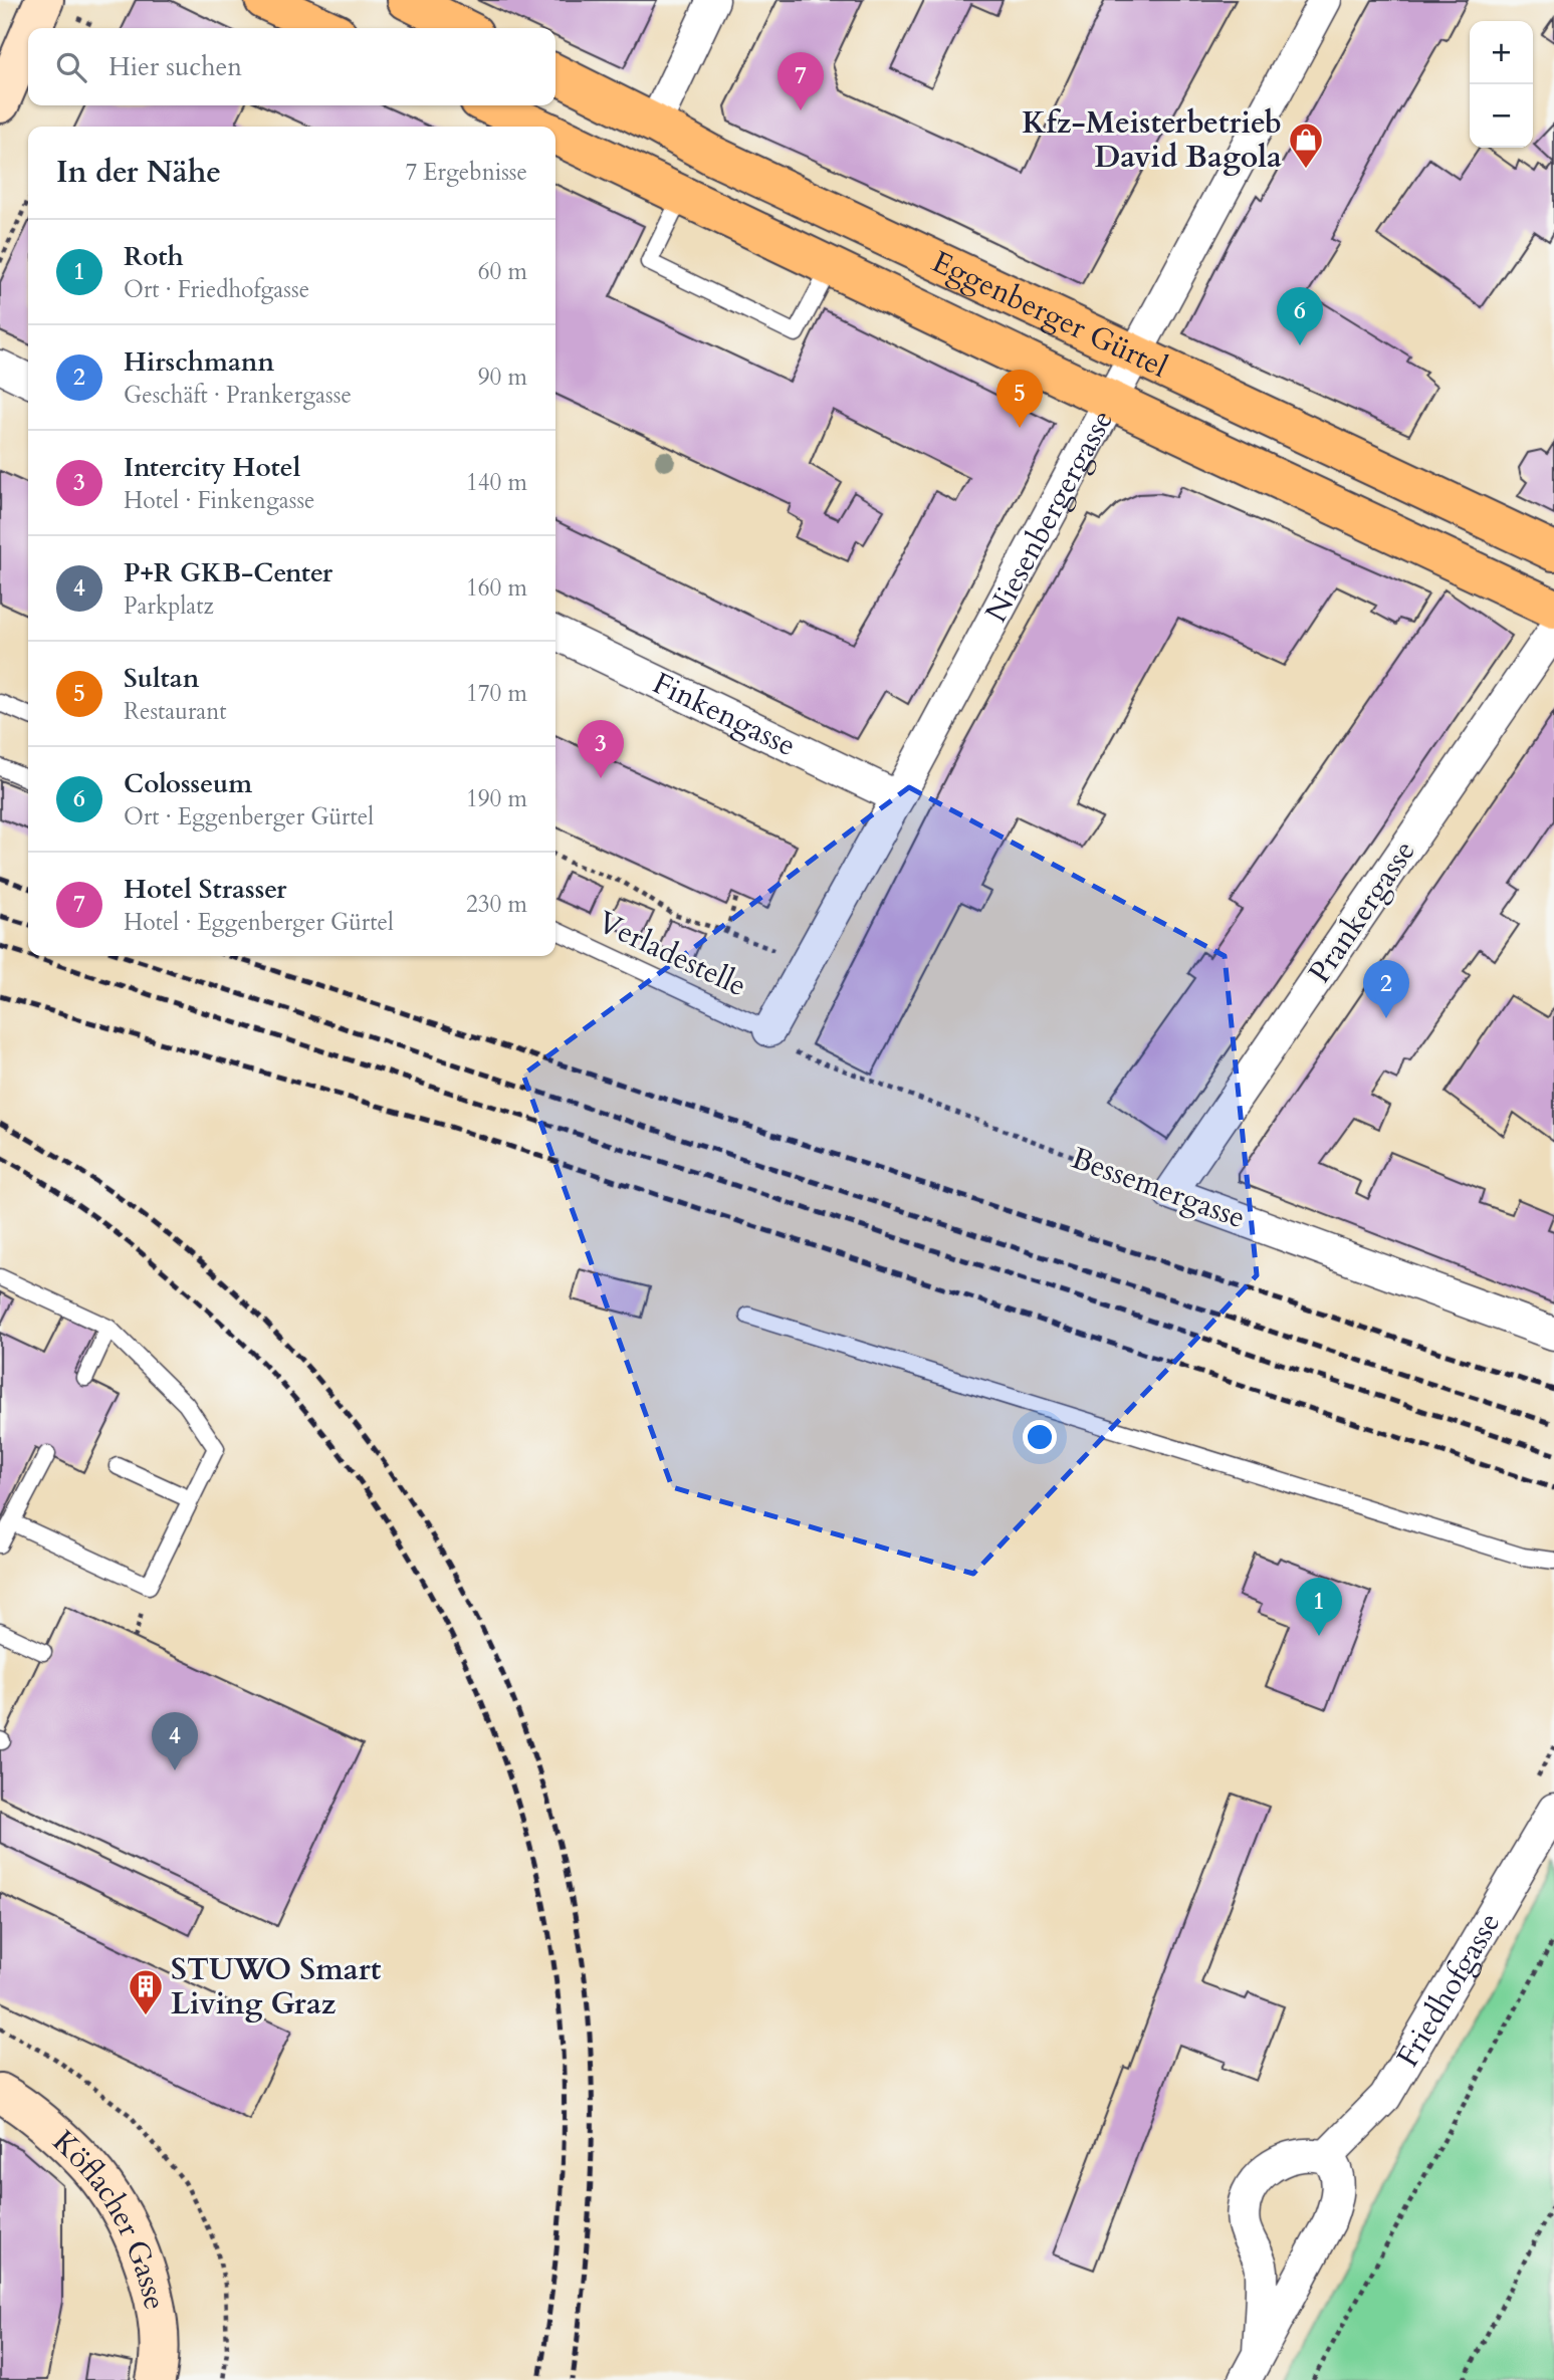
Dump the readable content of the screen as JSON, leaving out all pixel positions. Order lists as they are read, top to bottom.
{
  "streets": {
    "main road": ["Eggenberger Gürtel"],
    "street": [
      "Niesenbergergasse",
      "Finkengasse",
      "Prankergasse",
      "Bessemergasse",
      "Friedhofgasse",
      "Köflacher Gasse"
    ],
    "lane": ["Verladestelle"]
  },
  "crossings": [
    ["Eggenberger Gürtel", "Niesenbergergasse"],
    ["Niesenbergergasse", "Finkengasse"],
    ["Niesenbergergasse", "Verladestelle"],
    ["Niesenbergergasse", "Bessemergasse"],
    ["Prankergasse", "Bessemergasse"],
    ["Verladestelle", "Bessemergasse"]
  ],
  "places": {
    "shop": ["Kfz-Meisterbetrieb David Bagola"],
    "building": ["STUWO Smart Living Graz"]
  },
  "page": {
    "map_buttons": ["+", "−"],
    "search": "Hier suchen",
    "pins": [
      "7",
      "6",
      "5",
      "3",
      "2",
      "1",
      "4"
    ],
    "heading": ["In der Nähe", "7 Ergebnisse"],
    "list": [
      {
        "mark": "1",
        "name": "Roth",
        "note": "Ort · Friedhofgasse",
        "value": "60 m"
      },
      {
        "mark": "2",
        "name": "Hirschmann",
        "note": "Geschäft · Prankergasse",
        "value": "90 m"
      },
      {
        "mark": "3",
        "name": "Intercity Hotel",
        "note": "Hotel · Finkengasse",
        "value": "140 m"
      },
      {
        "mark": "4",
        "name": "P+R GKB-Center",
        "note": "Parkplatz",
        "value": "160 m"
      },
      {
        "mark": "5",
        "name": "Sultan",
        "note": "Restaurant",
        "value": "170 m"
      },
      {
        "mark": "6",
        "name": "Colosseum",
        "note": "Ort · Eggenberger Gürtel",
        "value": "190 m"
      },
      {
        "mark": "7",
        "name": "Hotel Strasser",
        "note": "Hotel · Eggenberger Gürtel",
        "value": "230 m"
      }
    ]
  }
}
